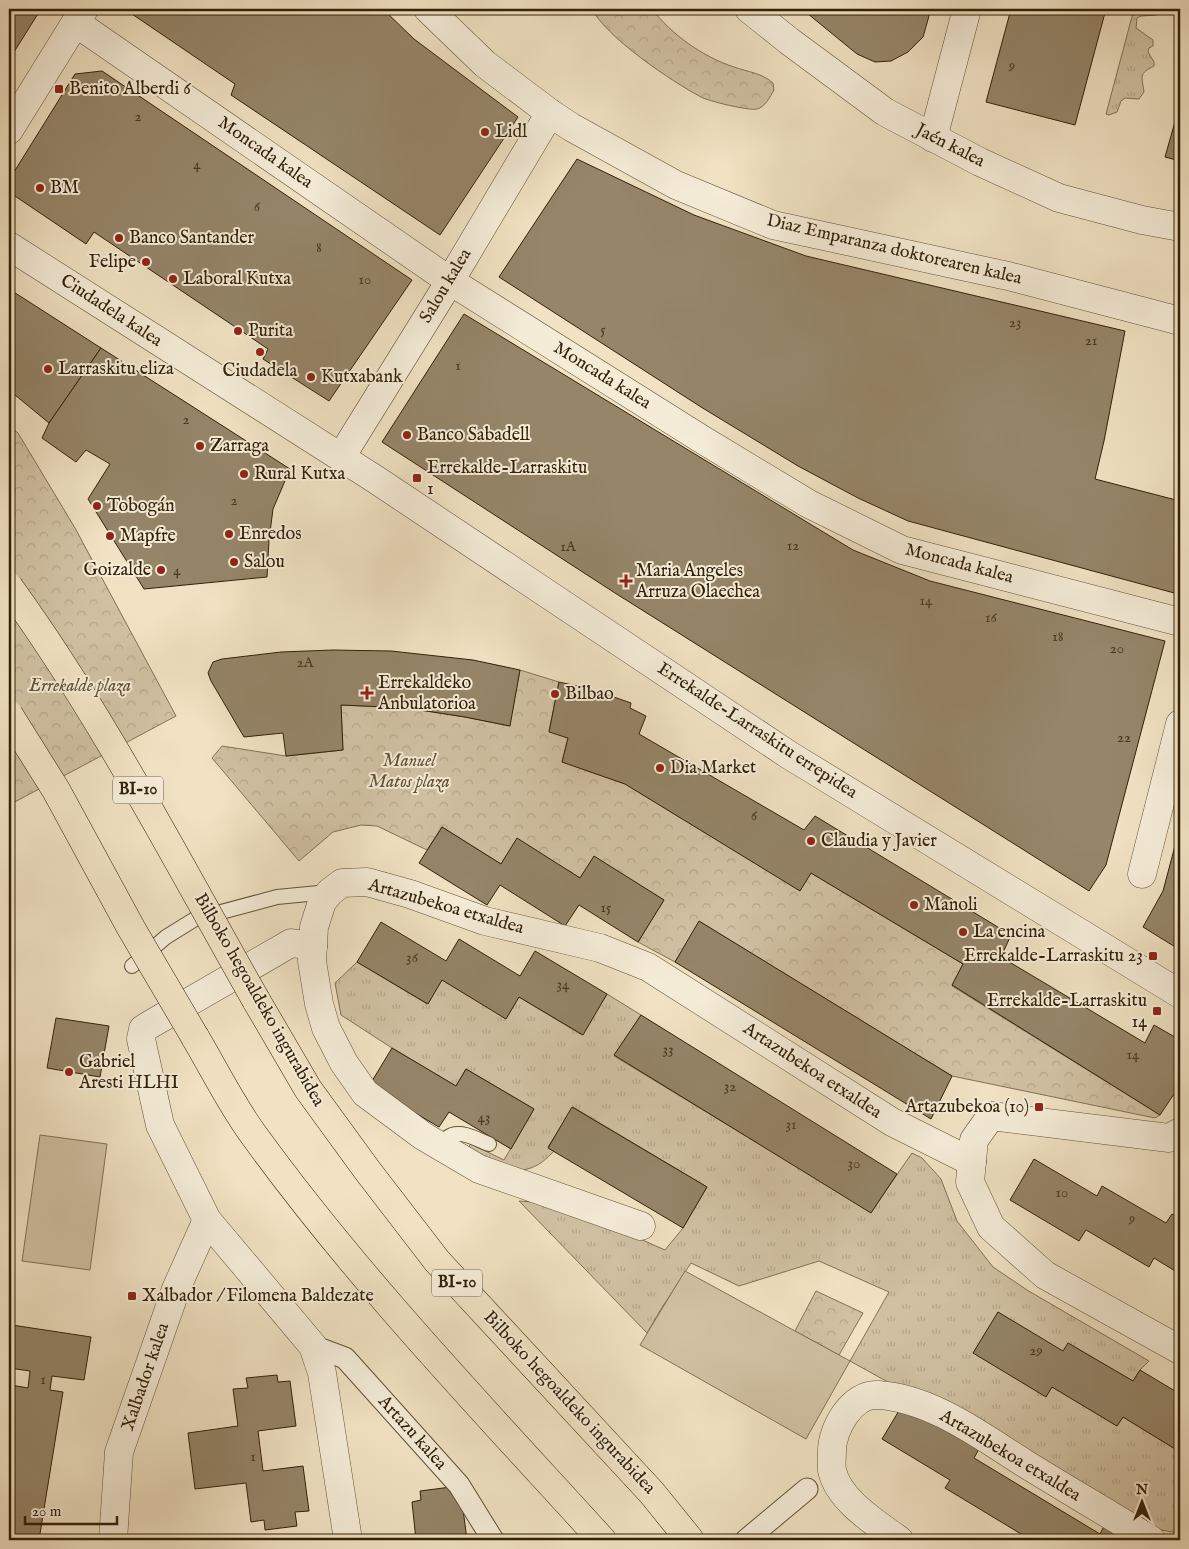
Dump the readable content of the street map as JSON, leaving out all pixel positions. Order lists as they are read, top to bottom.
{
  "streets": {
    "highway": ["BI-10", "Bilboko hegoaldeko ingurabidea"],
    "street": [
      "Jaén kalea",
      "Moncada kalea",
      "Diaz Emparanza doktorearen kalea",
      "Salou kalea",
      "Ciudadela kalea",
      "Errekalde-Larraskitu errepidea",
      "Artazubekoa etxaldea",
      "Xalbador kalea",
      "Artazu kalea"
    ]
  },
  "crossings": [
    ["Moncada kalea", "Salou kalea"],
    ["Diaz Emparanza doktorearen kalea", "Salou kalea"],
    ["Salou kalea", "Ciudadela kalea"],
    ["Salou kalea", "Errekalde-Larraskitu errepidea"],
    ["Ciudadela kalea", "Errekalde-Larraskitu errepidea"]
  ],
  "parks": ["Errekalde plaza", "Manuel Matos plaza"],
  "places": {
    "transit": [
      "Benito Alberdi 6",
      "Errekalde-Larraskitu 1",
      "Errekalde-Larraskitu 23",
      "Errekalde-Larraskitu 14",
      "Artazubekoa (10)",
      "Xalbador / Filomena Baldezate"
    ],
    "other": [
      "Lidl",
      "BM",
      "Banco Santander",
      "Felipe",
      "Laboral Kutxa",
      "Purita",
      "Ciudadela",
      "Larraskitu eliza",
      "Kutxabank",
      "Banco Sabadell",
      "Zarraga",
      "Rural Kutxa",
      "Tobogán",
      "Enredos",
      "Mapfre",
      "Salou",
      "Goizalde",
      "Bilbao",
      "Dia Market",
      "Claudia y Javier",
      "Manoli",
      "La encina",
      "Gabriel Aresti HLHI"
    ],
    "health": ["Maria Angeles Arruza Olaechea", "Errekaldeko Anbulatorioa"]
  },
  "house_numbers": [
    "9",
    "2",
    "4",
    "6",
    "8",
    "10",
    "23",
    "5",
    "21",
    "1",
    "2",
    "2",
    "12",
    "1A",
    "4",
    "14",
    "16",
    "18",
    "20",
    "2A",
    "22",
    "6",
    "15",
    "36",
    "34",
    "33",
    "14",
    "32",
    "43",
    "31",
    "30",
    "10",
    "9",
    "29",
    "1",
    "1"
  ],
  "scale_bar": "20 m",
  "north": "top"
}
